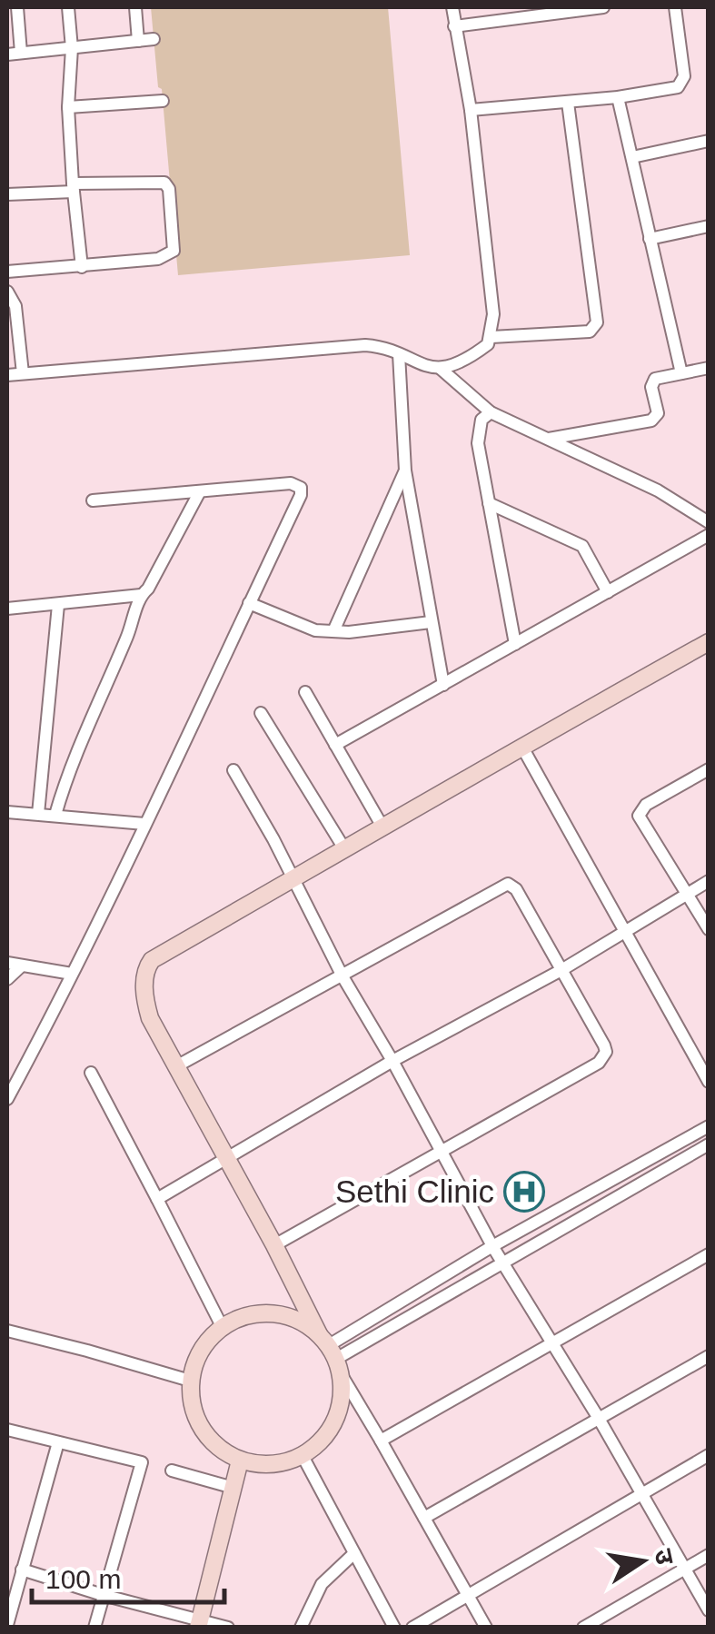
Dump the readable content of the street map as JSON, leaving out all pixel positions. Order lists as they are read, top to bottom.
{
  "places": {
    "hospital": ["Sethi Clinic"]
  },
  "scale_bar": "100 m",
  "north": "right"
}
